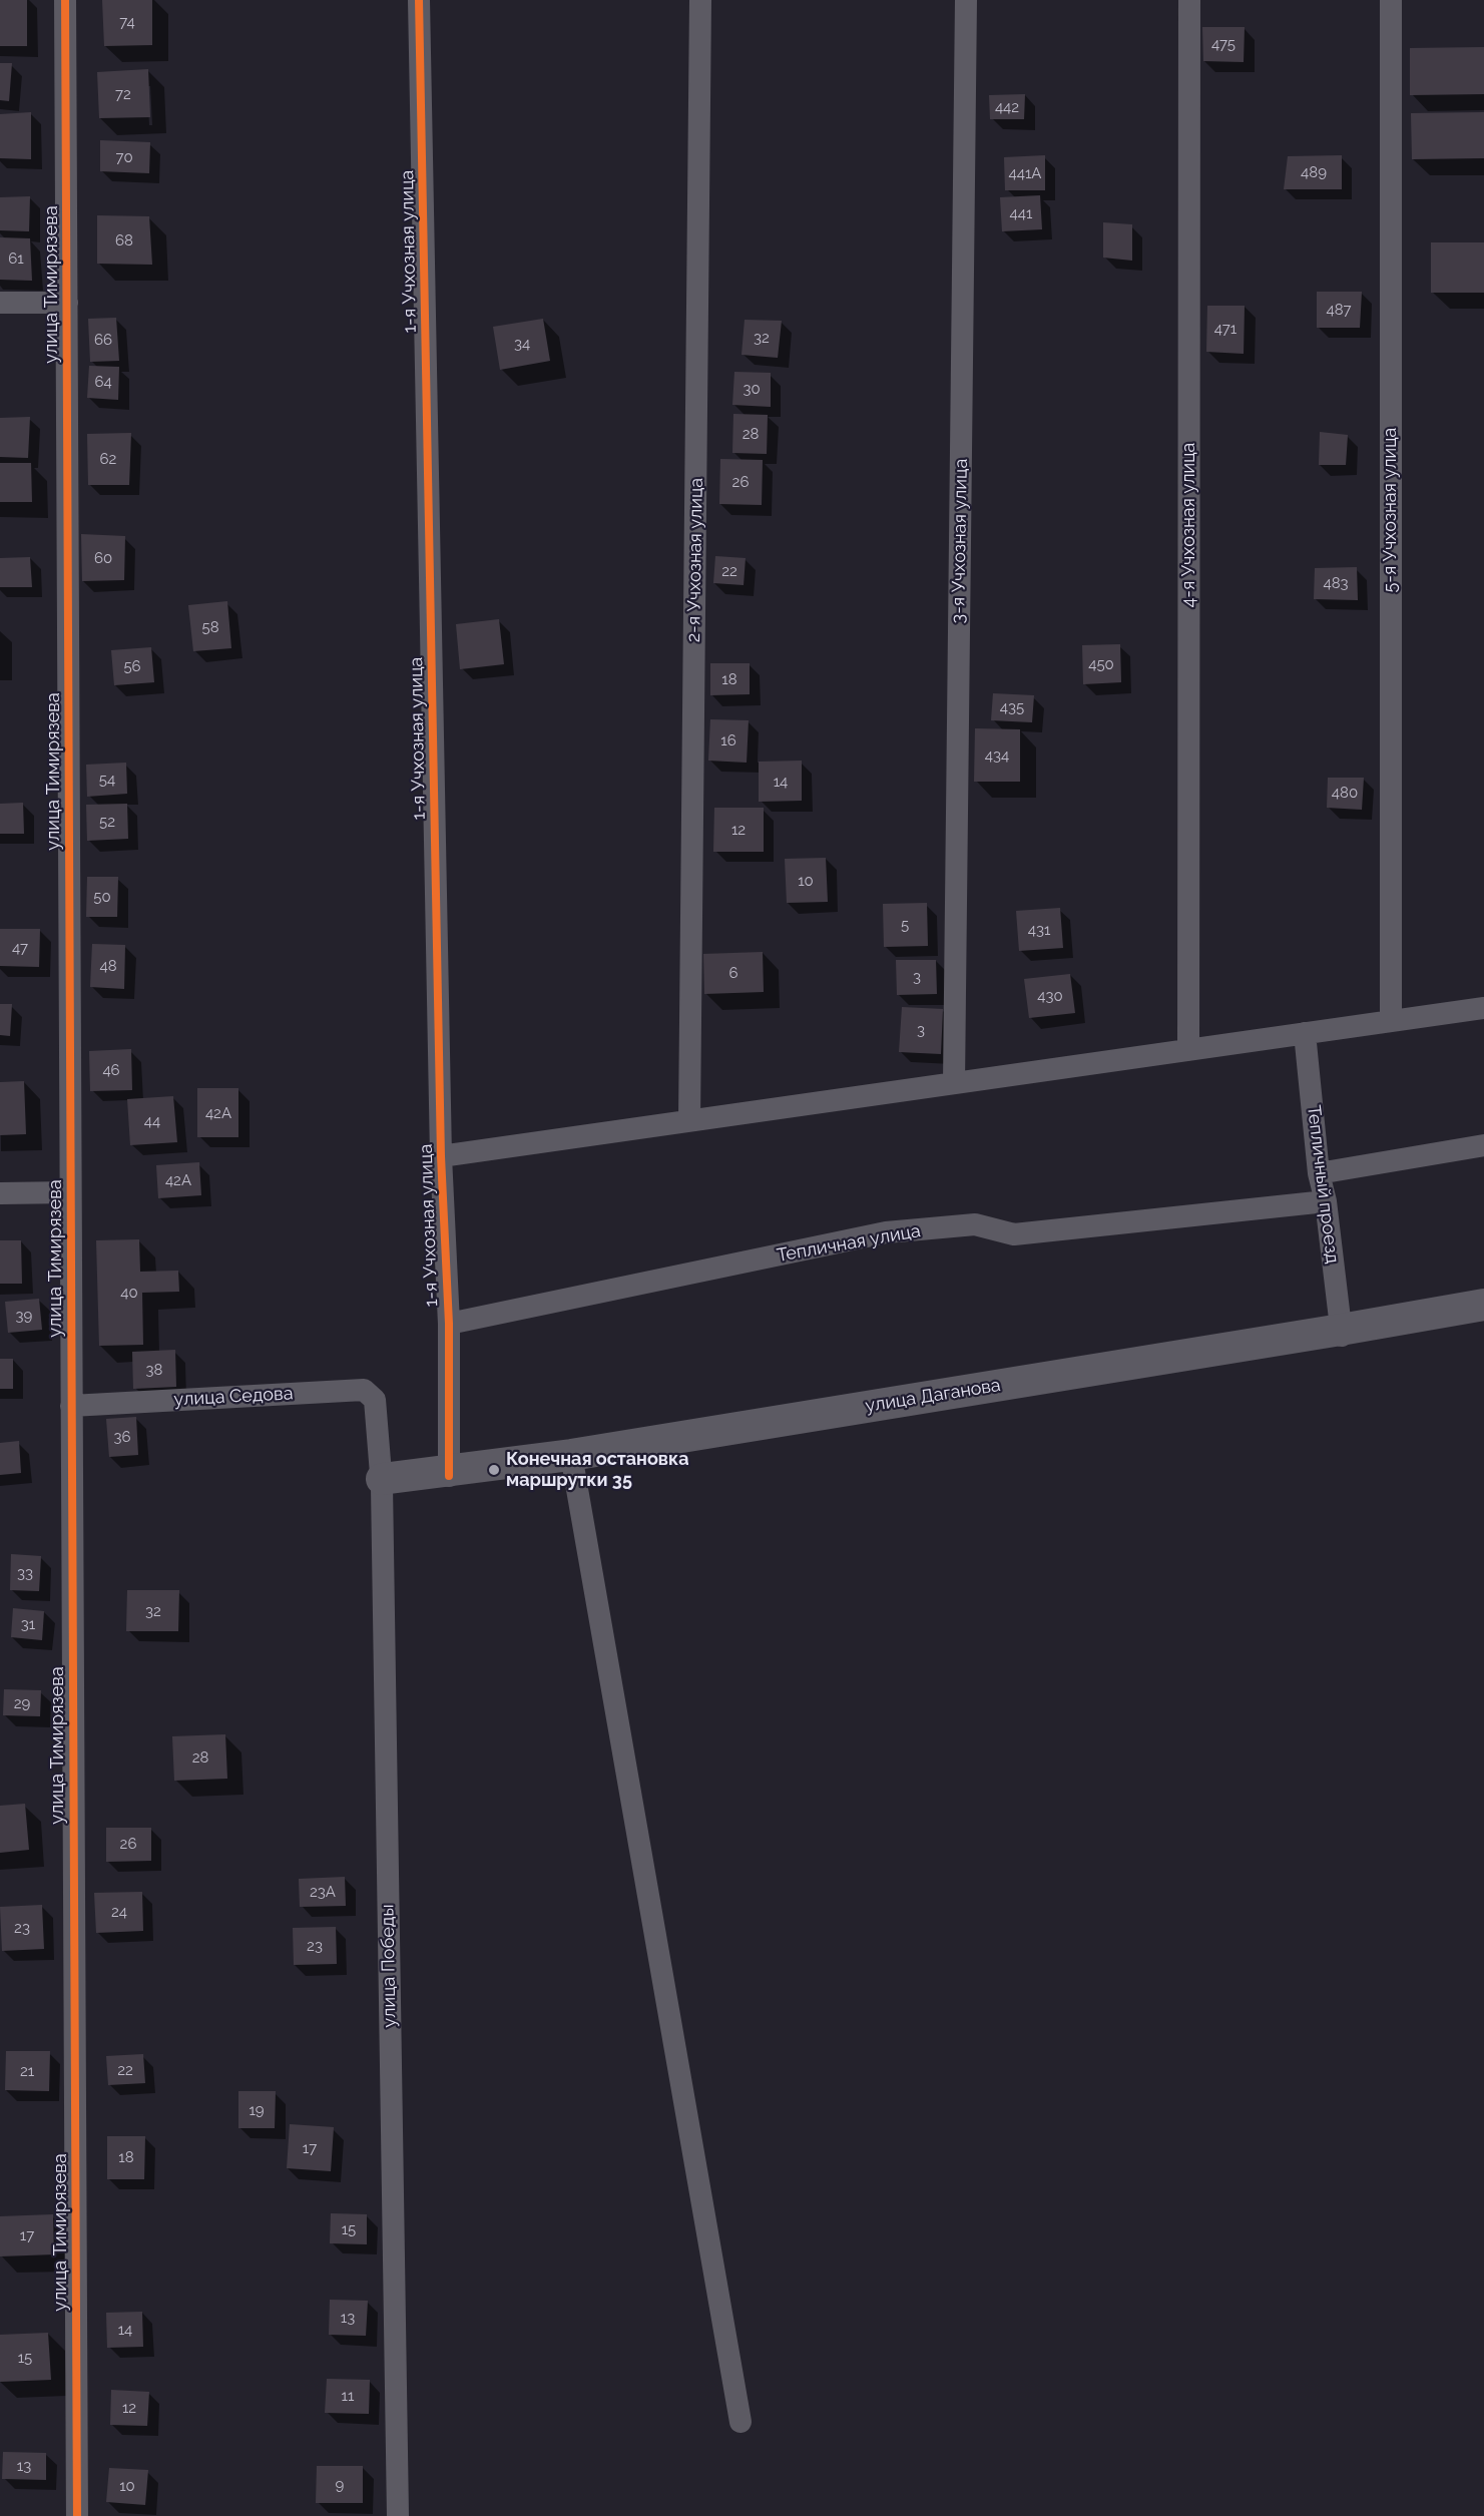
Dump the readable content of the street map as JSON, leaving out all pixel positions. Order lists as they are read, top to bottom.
{
  "streets": {
    "main road": ["улица Даганова"],
    "street": [
      "1-я Учхозная улица",
      "улица Тимирязева",
      "5-я Учхозная улица",
      "4-я Учхозная улица",
      "3-я Учхозная улица",
      "2-я Учхозная улица",
      "Тепличный проезд",
      "Тепличная улица",
      "улица Седова",
      "улица Победы"
    ]
  },
  "crossings": [
    ["1-я Учхозная улица", "Тепличная улица"],
    ["1-я Учхозная улица", "улица Даганова"],
    ["улица Тимирязева", "улица Седова"],
    ["Тепличный проезд", "Тепличная улица"],
    ["Тепличный проезд", "улица Даганова"],
    ["улица Даганова", "улица Победы"],
    ["улица Седова", "улица Победы"]
  ],
  "places": ["Конечная остановка маршрутки 35"],
  "house_numbers": [
    "74",
    "475",
    "72",
    "442",
    "70",
    "489",
    "441А",
    "441",
    "68",
    "61",
    "487",
    "471",
    "32",
    "66",
    "34",
    "64",
    "30",
    "28",
    "62",
    "26",
    "60",
    "22",
    "483",
    "58",
    "450",
    "56",
    "18",
    "435",
    "16",
    "434",
    "54",
    "14",
    "480",
    "52",
    "12",
    "10",
    "50",
    "5",
    "431",
    "47",
    "48",
    "6",
    "3",
    "430",
    "3",
    "46",
    "42А",
    "44",
    "42А",
    "40",
    "39",
    "38",
    "36",
    "33",
    "32",
    "31",
    "29",
    "28",
    "26",
    "23А",
    "24",
    "23",
    "23",
    "22",
    "21",
    "19",
    "17",
    "18",
    "15",
    "17",
    "13",
    "14",
    "15",
    "11",
    "12",
    "13",
    "9",
    "10"
  ]
}
